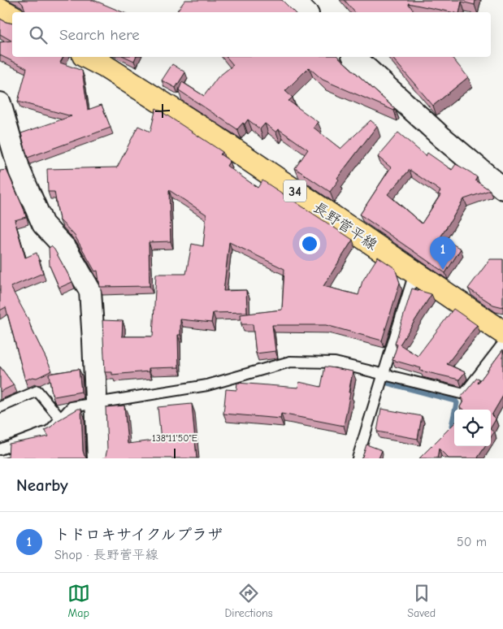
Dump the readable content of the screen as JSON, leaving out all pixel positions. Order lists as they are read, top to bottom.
{
  "streets": {
    "main road": ["34", "長野菅平線"]
  },
  "page": {
    "search": "Search here",
    "pins": "1",
    "heading": "Nearby",
    "list": [
      {
        "mark": "1",
        "name": "トドロキサイクルプラザ",
        "note": "Shop · 長野菅平線",
        "value": "50 m"
      }
    ],
    "nav": ["Map", "Directions", "Saved"]
  },
  "coordinates": ["138°11'50\"E"]
}
